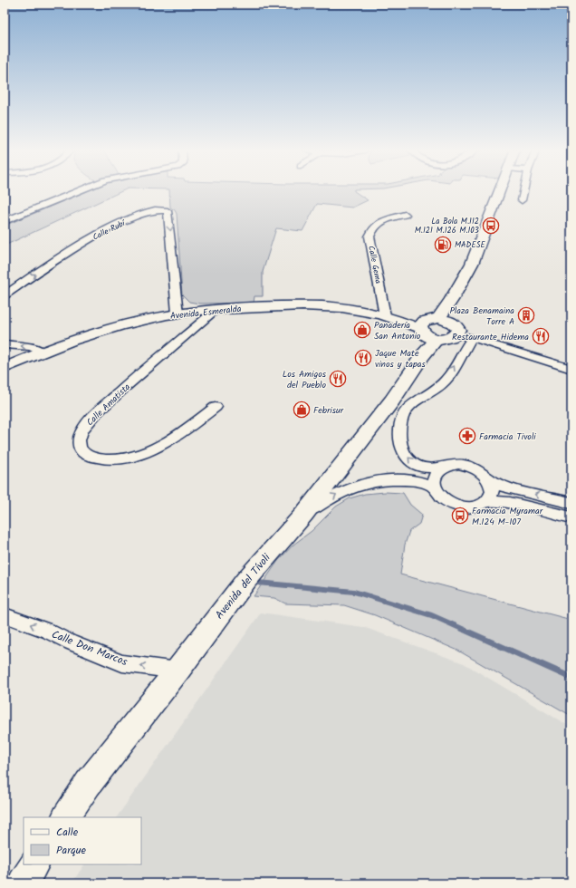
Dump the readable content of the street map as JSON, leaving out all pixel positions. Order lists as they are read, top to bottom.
{
  "streets": {
    "main road": ["Avenida del Tívoli"],
    "street": [
      "Calle Rubí",
      "Calle Gema",
      "Avenida Esmeralda",
      "Calle Amatista",
      "Calle Don Marcos"
    ]
  },
  "crossings": [
    ["Calle Rubí", "Avenida Esmeralda"],
    ["Calle Gema", "Avenida Esmeralda"],
    ["Avenida Esmeralda", "Calle Amatista"],
    ["Avenida del Tívoli", "Calle Don Marcos"]
  ],
  "one_way": ["Calle Don Marcos"],
  "places": {
    "bus stop": ["La Bola M.112 M.121 M.126 M.103", "Farmacia Myramar M.124 M-107"],
    "fuel station": ["MADESE"],
    "building": ["Plaza Benamaina Torre A"],
    "shop": ["Panadería San Antonio", "Febrisur"],
    "restaurant": ["Restaurante Hidema", "Jaque Mate vinos y tapas", "Los Amigos del Pueblo"],
    "pharmacy": ["Farmacia Tivoli"]
  },
  "legend": ["Calle", "Parque"]
}
